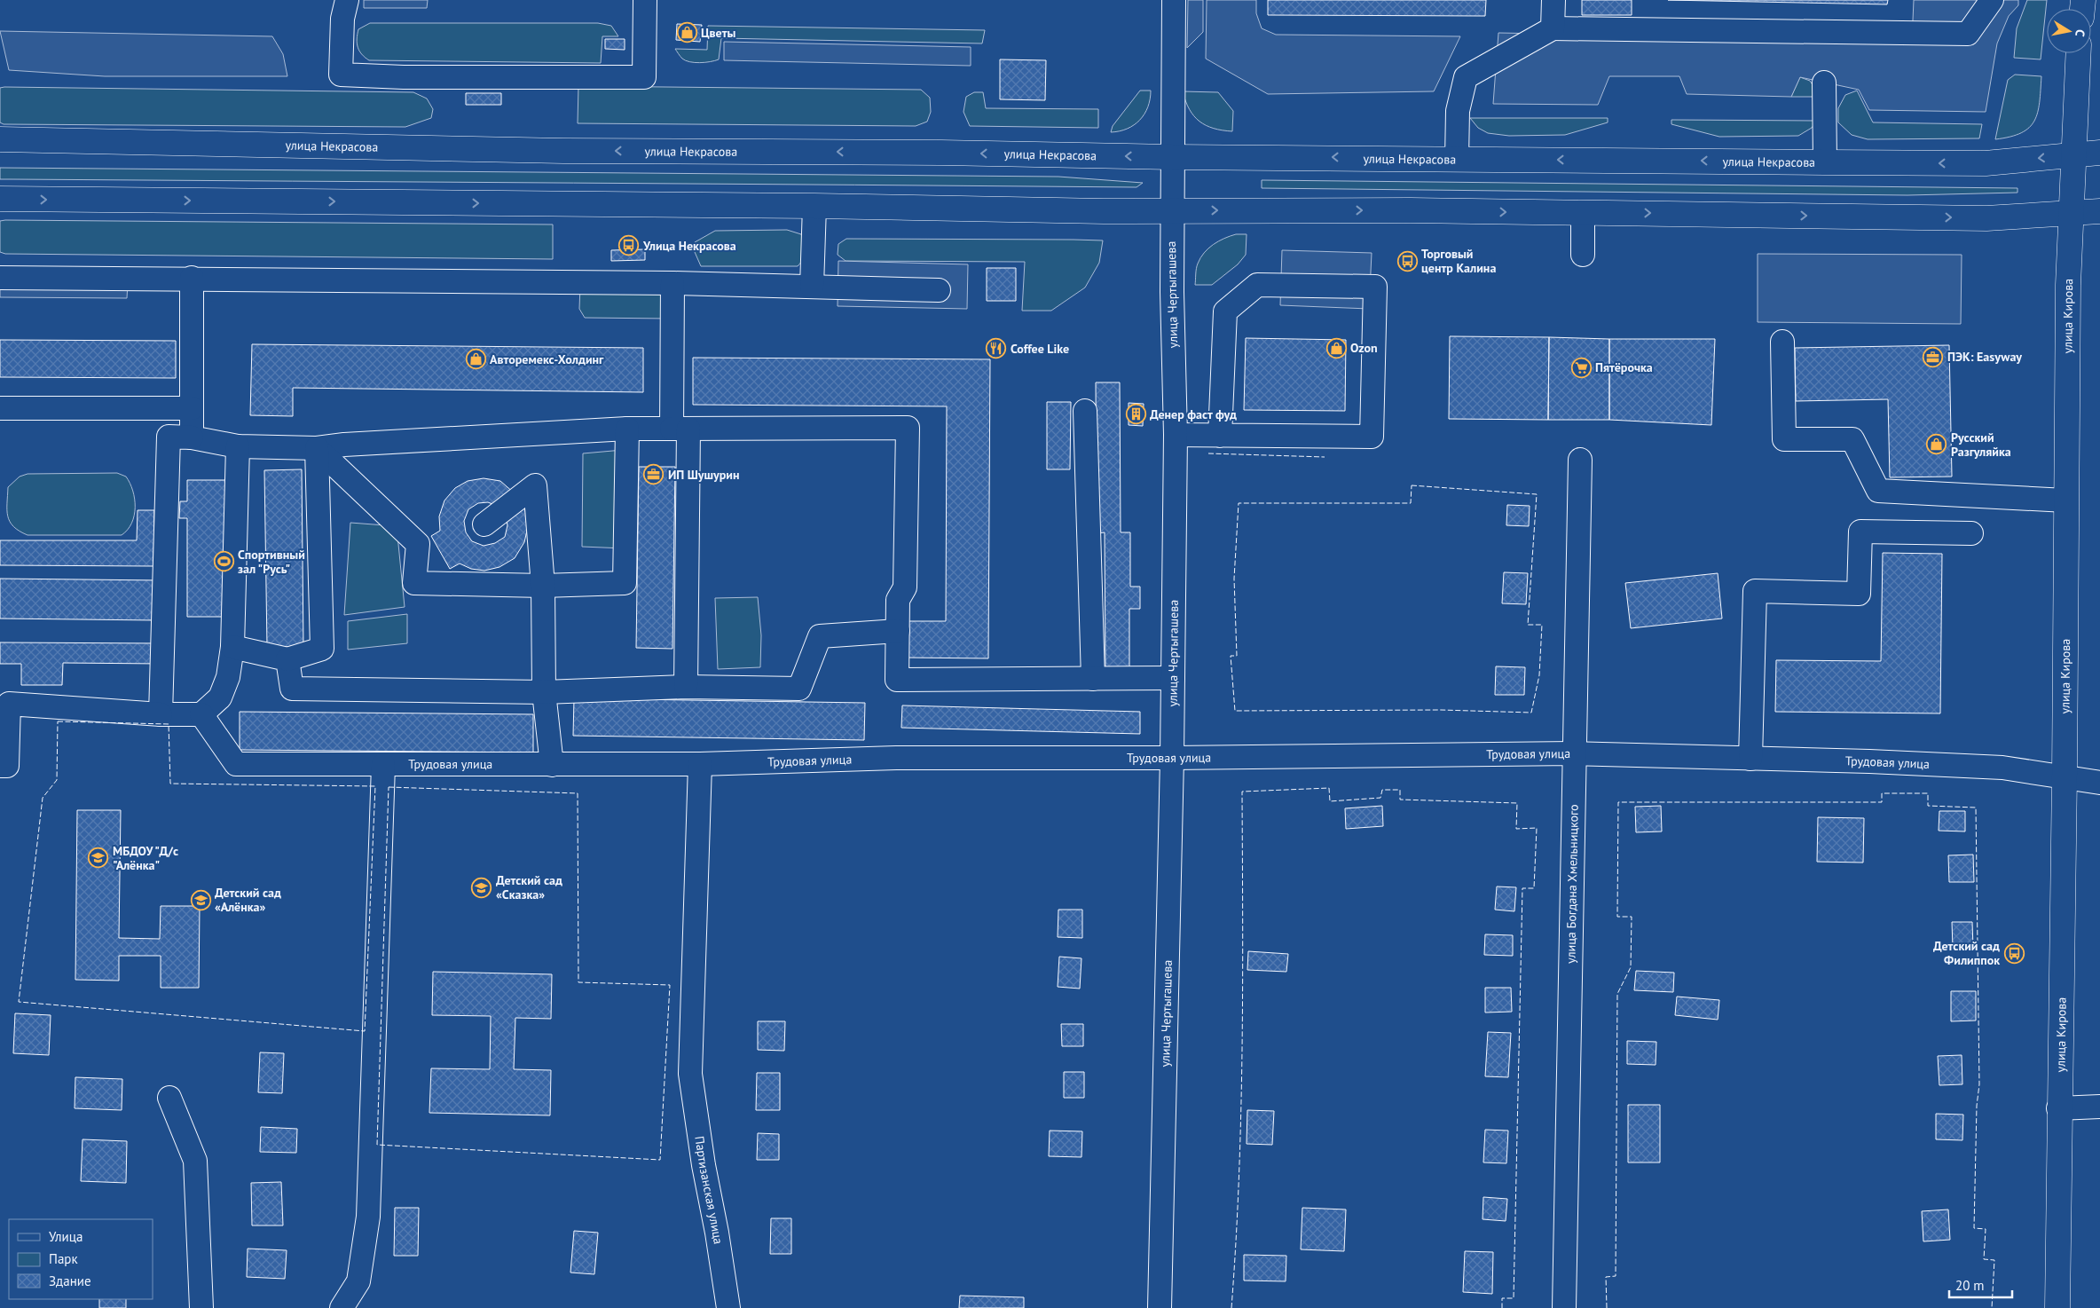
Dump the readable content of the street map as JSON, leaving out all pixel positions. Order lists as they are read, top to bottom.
{
  "streets": {
    "main road": ["улица Некрасова", "улица Кирова"],
    "street": [
      "улица Чертыгашева",
      "Трудовая улица",
      "улица Богдана Хмельницкого",
      "Партизанская улица"
    ]
  },
  "crossings": [
    ["улица Некрасова", "улица Чертыгашева"],
    ["улица Некрасова", "улица Кирова"],
    ["улица Чертыгашева", "Трудовая улица"],
    ["улица Кирова", "Трудовая улица"],
    ["Трудовая улица", "улица Богдана Хмельницкого"],
    ["Трудовая улица", "Партизанская улица"]
  ],
  "places": {
    "shop": [
      "Цветы",
      "Ozon",
      "Авторемекс-Холдинг",
      "Русский Разгуляйка"
    ],
    "bus stop": ["Улица Некрасова", "Торговый центр Калина", "Детский сад Филиппок"],
    "restaurant": ["Coffee Like"],
    "office": ["ПЭК: Easyway", "ИП Шушурин"],
    "supermarket": ["Пятёрочка"],
    "building": ["Денер фаст фуд"],
    "sports": ["Спортивный зал \"Русь\""],
    "school or university": ["МБДОУ \"Д/с \"Алёнка\"", "Детский сад «Сказка»", "Детский сад «Алёнка»"]
  },
  "legend": ["Улица", "Парк", "Здание"],
  "scale_bar": "20 m",
  "north": "right"
}
